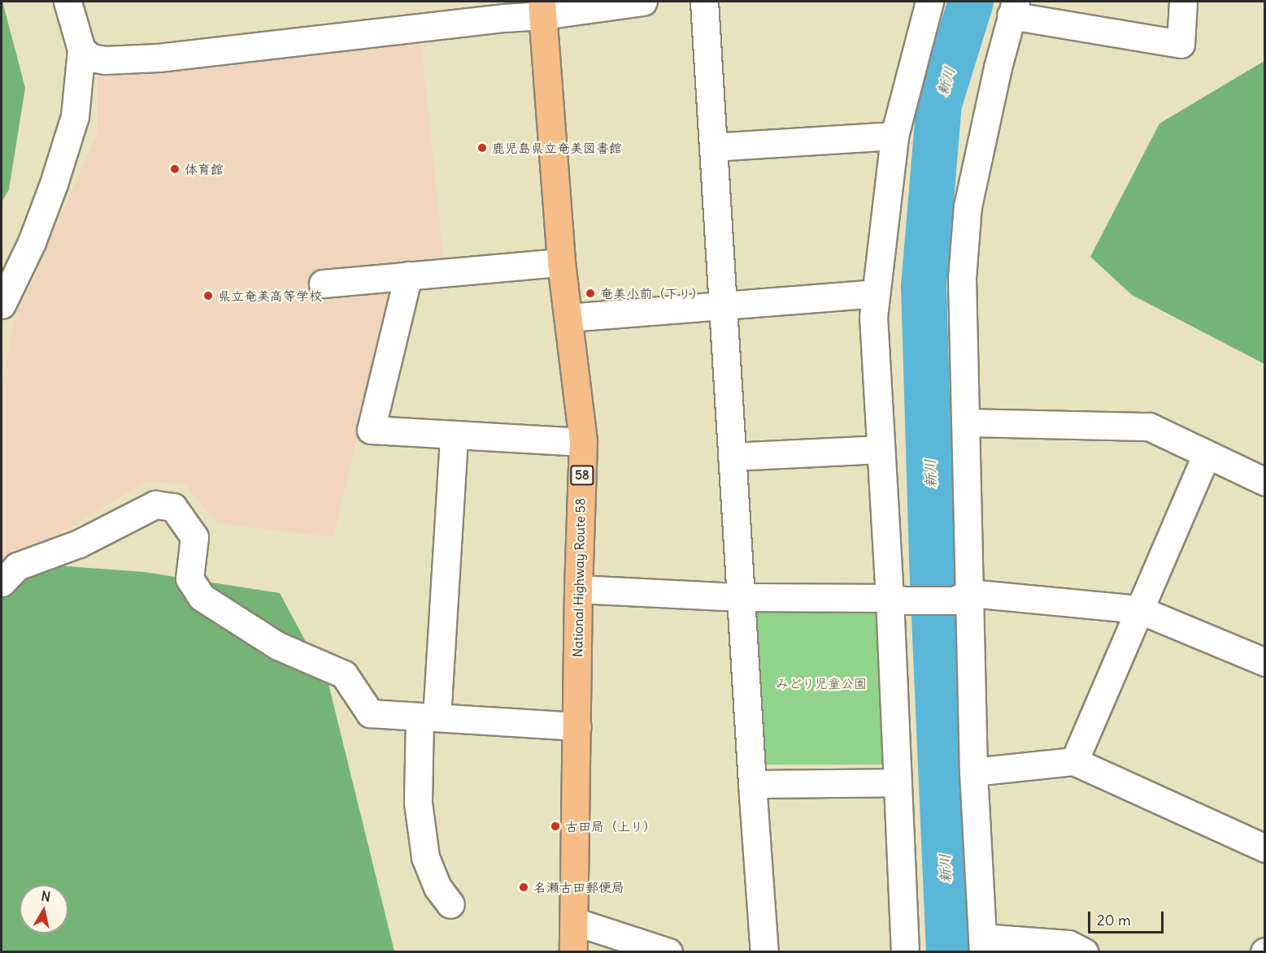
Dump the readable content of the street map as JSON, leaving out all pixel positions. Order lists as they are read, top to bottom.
{
  "streets": {
    "highway": ["58", "National Highway Route 58"]
  },
  "water": ["新川"],
  "parks": ["みどり児童公園"],
  "places": [
    "鹿児島県立奄美図書館",
    "体育館",
    "奄美小前（下り）",
    "県立奄美高等学校",
    "古田局（上り）",
    "名瀬古田郵便局"
  ],
  "scale_bar": "20 m",
  "north": "top"
}
